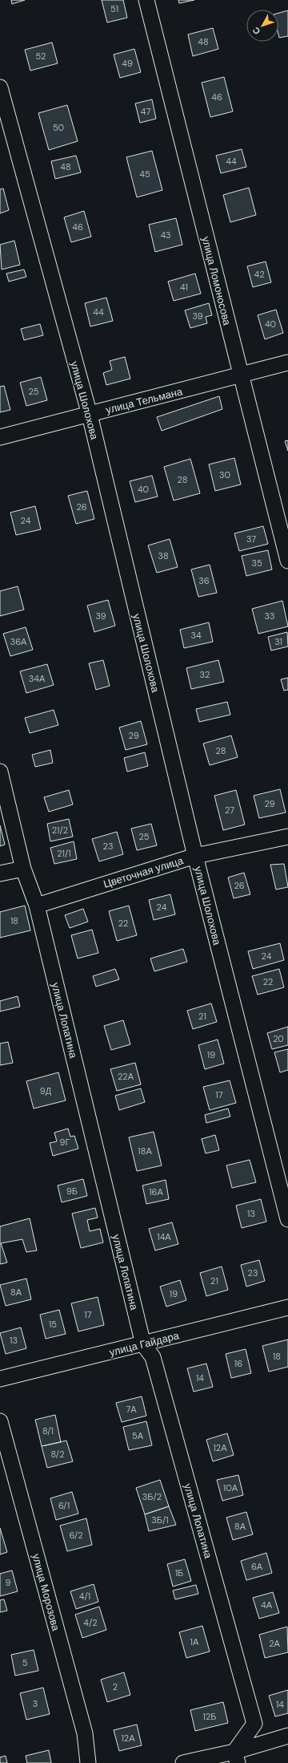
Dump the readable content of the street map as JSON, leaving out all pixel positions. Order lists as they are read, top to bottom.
{
  "streets": {
    "street": [
      "улица Ломоносова",
      "улица Шолохова",
      "улица Тельмана",
      "Цветочная улица",
      "улица Лопатина",
      "улица Гайдара",
      "улица Морозова"
    ]
  },
  "crossings": [
    ["улица Ломоносова", "улица Тельмана"],
    ["улица Шолохова", "улица Тельмана"],
    ["улица Шолохова", "Цветочная улица"],
    ["Цветочная улица", "улица Лопатина"],
    ["улица Лопатина", "улица Гайдара"]
  ],
  "house_numbers": [
    "51",
    "48",
    "52",
    "49",
    "46",
    "47",
    "50",
    "44",
    "48",
    "45",
    "46",
    "43",
    "42",
    "41",
    "44",
    "39",
    "40",
    "25",
    "30",
    "28",
    "40",
    "26",
    "24",
    "37",
    "38",
    "35",
    "36",
    "39",
    "33",
    "34",
    "36А",
    "31",
    "32",
    "34А",
    "29",
    "28",
    "29",
    "27",
    "21/2",
    "25",
    "23",
    "21/1",
    "26",
    "24",
    "18",
    "22",
    "24",
    "22",
    "21",
    "20",
    "19",
    "22А",
    "9Д",
    "17",
    "9Г",
    "18А",
    "9Б",
    "16А",
    "13",
    "14А",
    "23",
    "21",
    "8А",
    "19",
    "17",
    "15",
    "13",
    "18",
    "16",
    "14",
    "7А",
    "8/1",
    "5А",
    "12А",
    "8/2",
    "10А",
    "3Б/2",
    "6/1",
    "3Б/1",
    "8А",
    "6/2",
    "6А",
    "1Б",
    "9",
    "4/1",
    "4А",
    "4/2",
    "1А",
    "2А",
    "5",
    "2",
    "3",
    "14",
    "12Б",
    "12А"
  ],
  "north": "bottom left"
}
